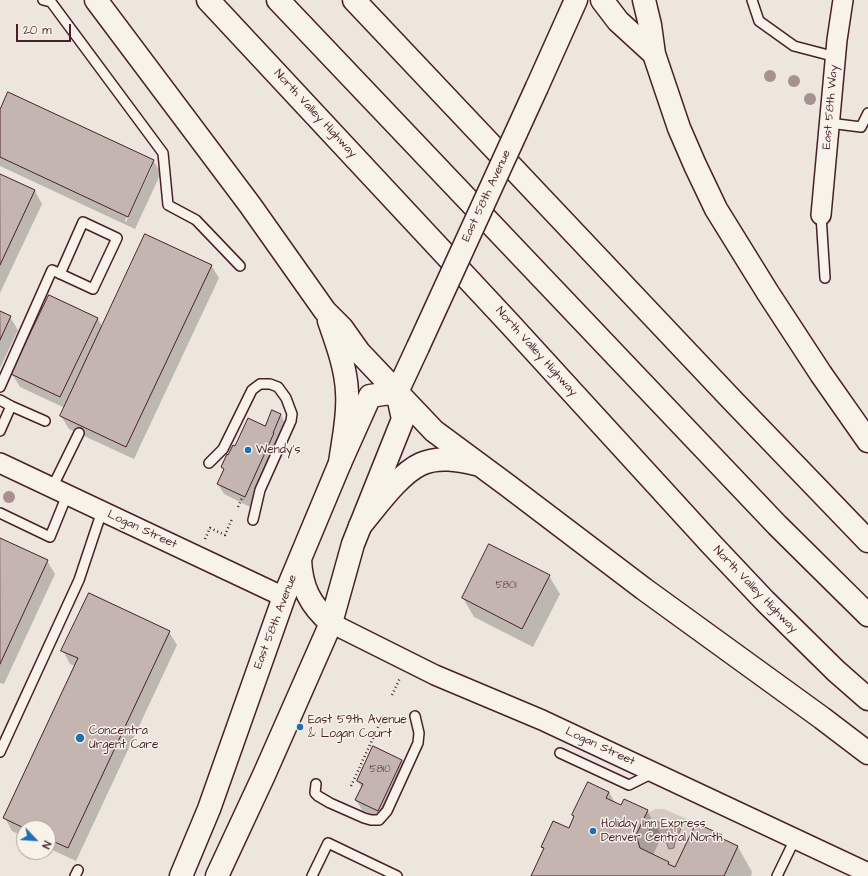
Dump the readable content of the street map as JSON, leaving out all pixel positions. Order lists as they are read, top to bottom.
{
  "streets": {
    "main road": ["North Valley Highway", "East 58th Avenue"],
    "street": ["East 58th Way", "Logan Street"]
  },
  "crossings": [
    ["East 58th Avenue", "Logan Street"]
  ],
  "places": [
    "Wendy's",
    "East 59th Avenue & Logan Court",
    "Concentra Urgent Care",
    "Holiday Inn Express Denver Central North"
  ],
  "house_numbers": ["5801", "5810"],
  "scale_bar": "20 m",
  "north": "bottom right"
}
